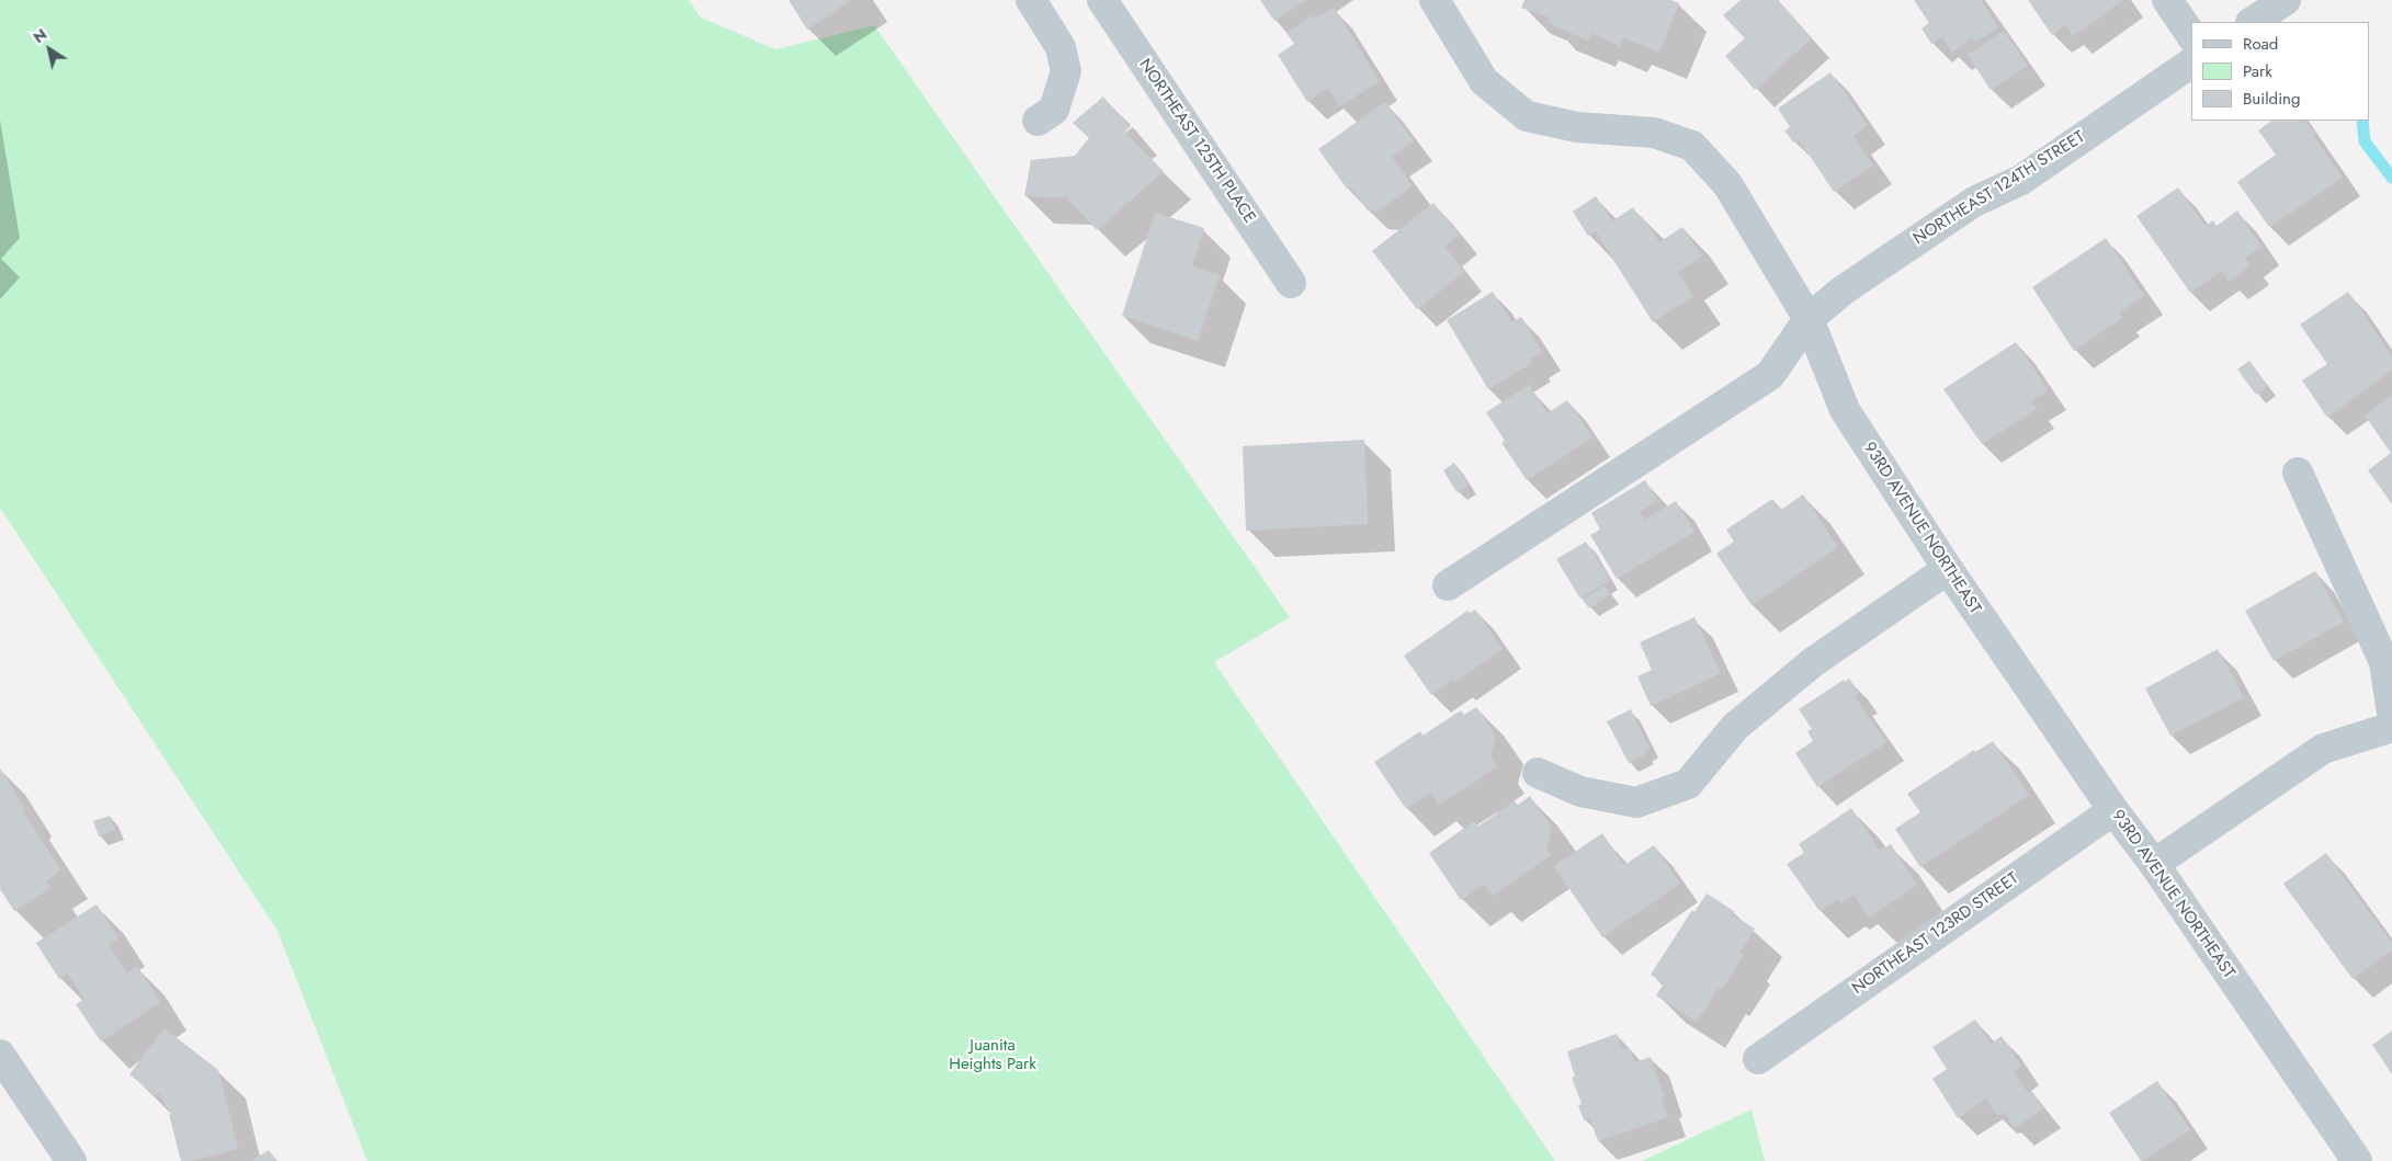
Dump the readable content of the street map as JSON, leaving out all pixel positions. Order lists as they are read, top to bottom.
{
  "streets": {
    "street": [
      "NORTHEAST 125TH PLACE",
      "NORTHEAST 124TH STREET",
      "93RD AVENUE NORTHEAST",
      "NORTHEAST 123RD STREET"
    ]
  },
  "crossings": [
    ["NORTHEAST 124TH STREET", "93RD AVENUE NORTHEAST"],
    ["93RD AVENUE NORTHEAST", "NORTHEAST 123RD STREET"]
  ],
  "parks": ["Juanita Heights Park"],
  "legend": ["Road", "Park", "Building"],
  "north": "top left"
}
